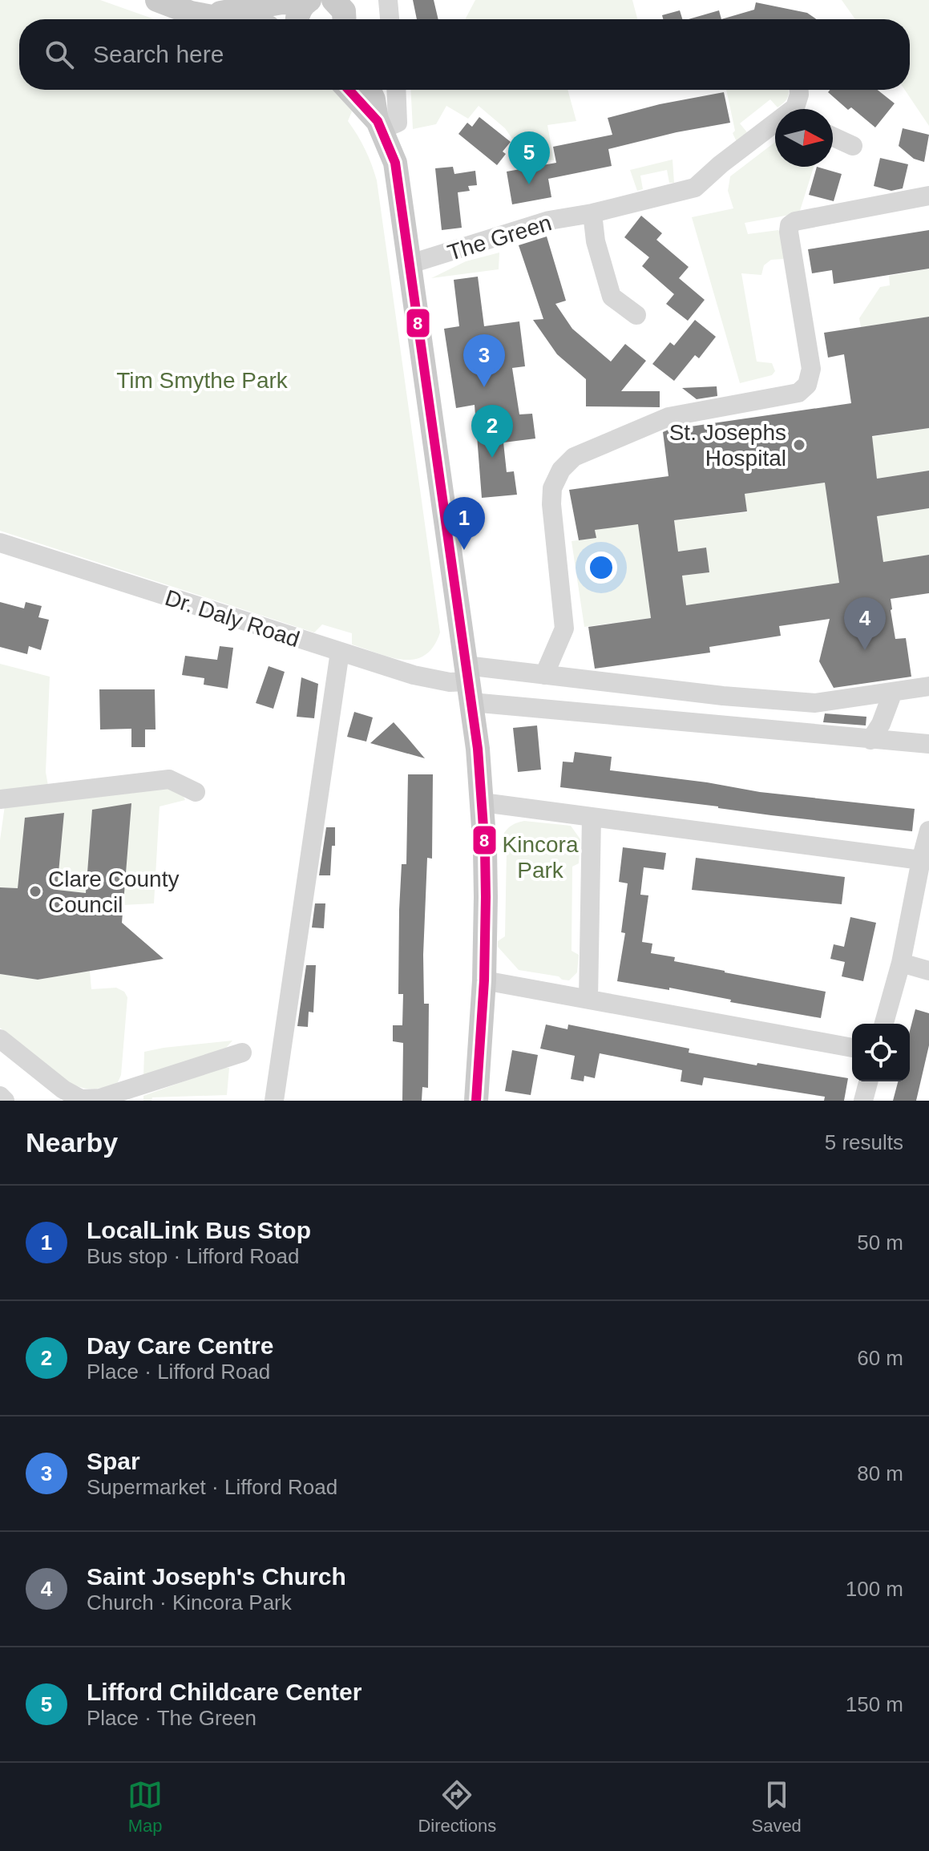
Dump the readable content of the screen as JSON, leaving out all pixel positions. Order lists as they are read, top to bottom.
{
  "streets": {
    "street": ["The Green", "Dr. Daly Road"]
  },
  "parks": ["Tim Smythe Park", "Kincora Park"],
  "places": ["St. Josephs Hospital", "Clare County Council"],
  "lines": ["transit line 8"],
  "north": "right",
  "page": {
    "search": "Search here",
    "pins": [
      "5",
      "3",
      "2",
      "1",
      "4"
    ],
    "heading": ["Nearby", "5 results"],
    "list": [
      {
        "mark": "1",
        "name": "LocalLink Bus Stop",
        "note": "Bus stop · Lifford Road",
        "value": "50 m"
      },
      {
        "mark": "2",
        "name": "Day Care Centre",
        "note": "Place · Lifford Road",
        "value": "60 m"
      },
      {
        "mark": "3",
        "name": "Spar",
        "note": "Supermarket · Lifford Road",
        "value": "80 m"
      },
      {
        "mark": "4",
        "name": "Saint Joseph's Church",
        "note": "Church · Kincora Park",
        "value": "100 m"
      },
      {
        "mark": "5",
        "name": "Lifford Childcare Center",
        "note": "Place · The Green",
        "value": "150 m"
      }
    ],
    "nav": ["Map", "Directions", "Saved"]
  }
}
